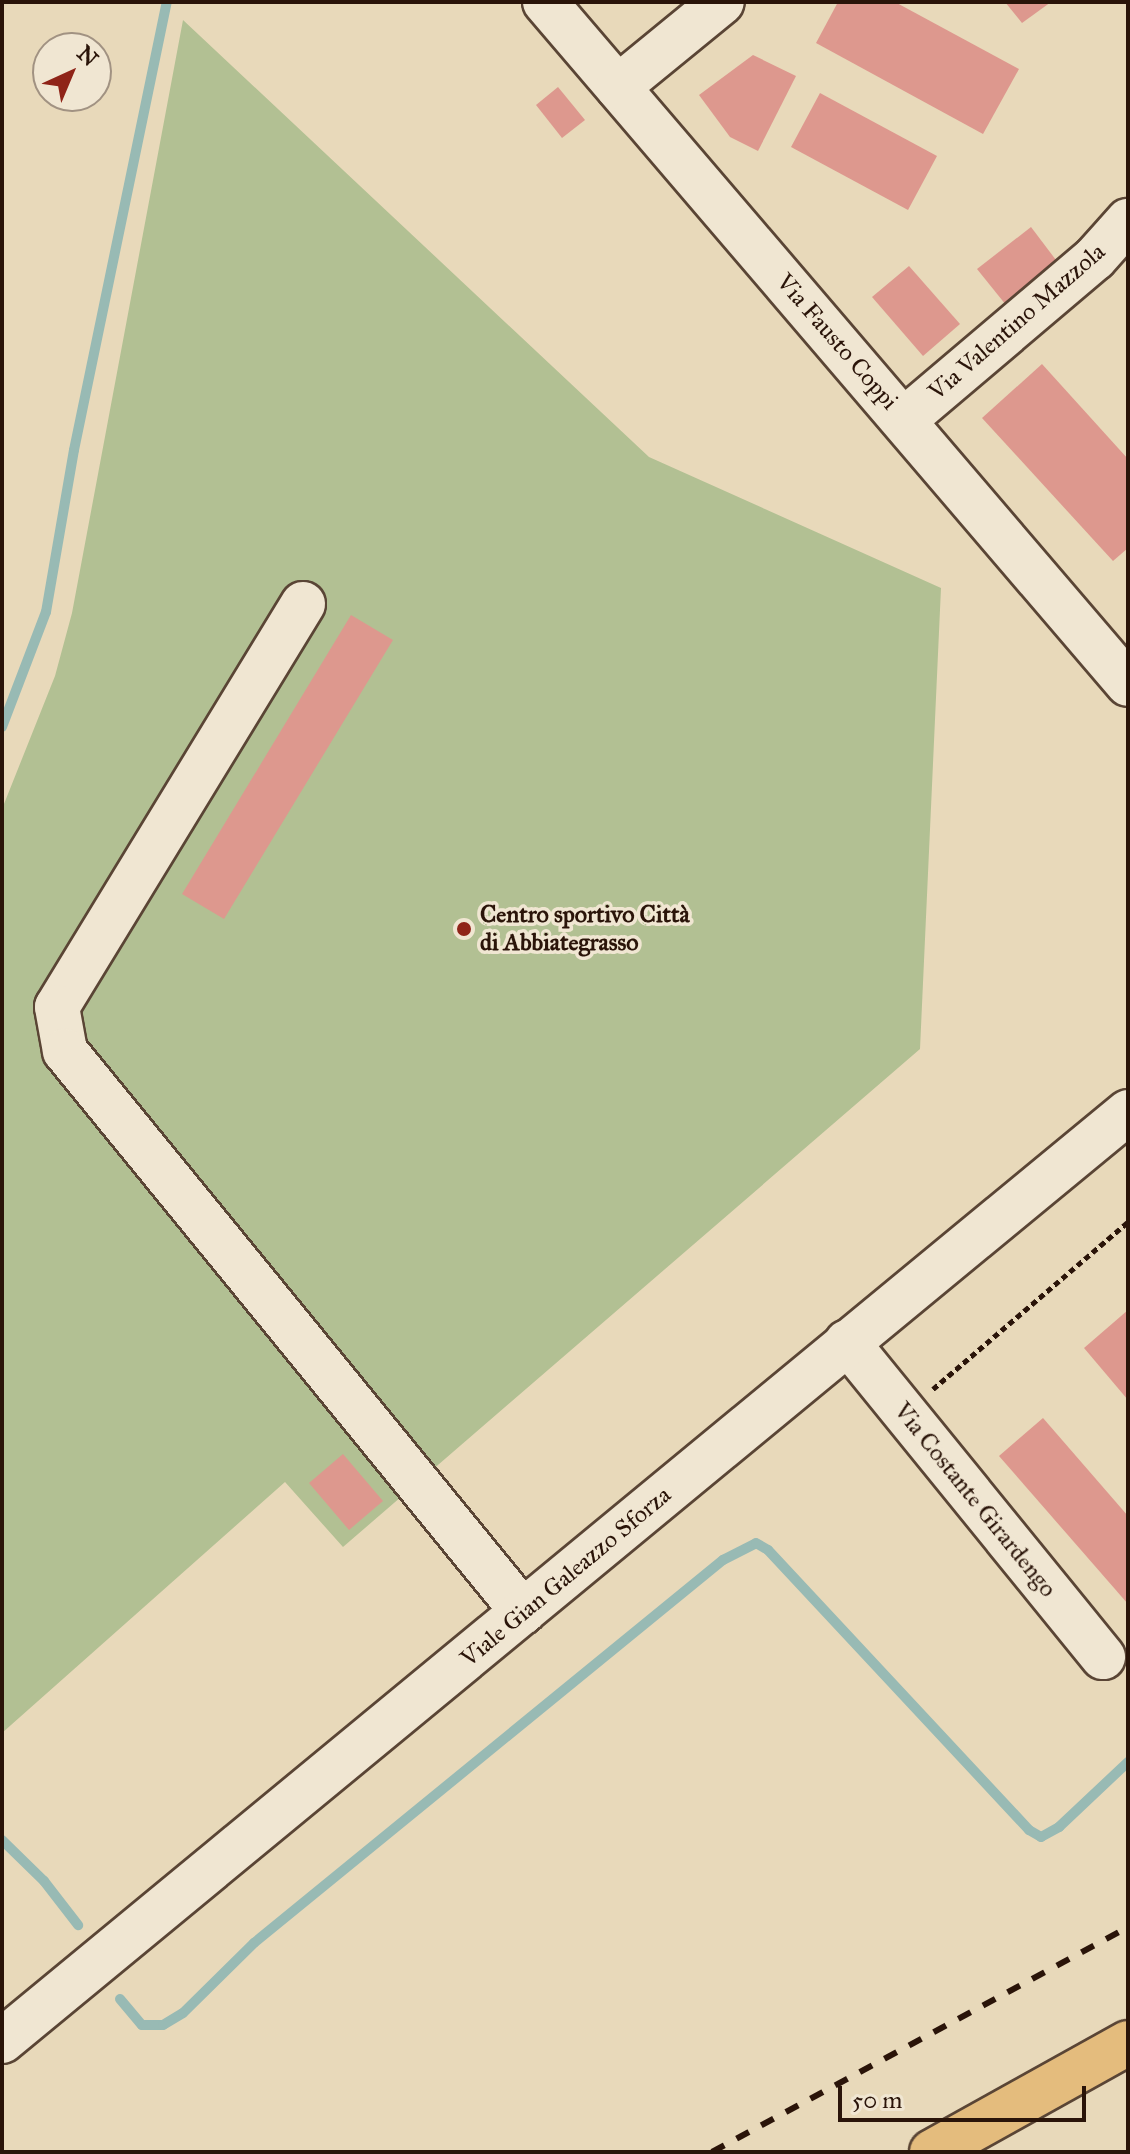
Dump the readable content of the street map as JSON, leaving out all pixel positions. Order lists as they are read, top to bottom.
{
  "streets": {
    "street": [
      "Via Valentino Mazzola",
      "Via Fausto Coppi",
      "Via Costante Girardengo",
      "Viale Gian Galeazzo Sforza"
    ]
  },
  "crossings": [
    ["Via Valentino Mazzola", "Via Fausto Coppi"],
    ["Via Costante Girardengo", "Viale Gian Galeazzo Sforza"]
  ],
  "places": ["Centro sportivo Città di Abbiategrasso"],
  "scale_bar": "50 m",
  "north": "top right"
}
